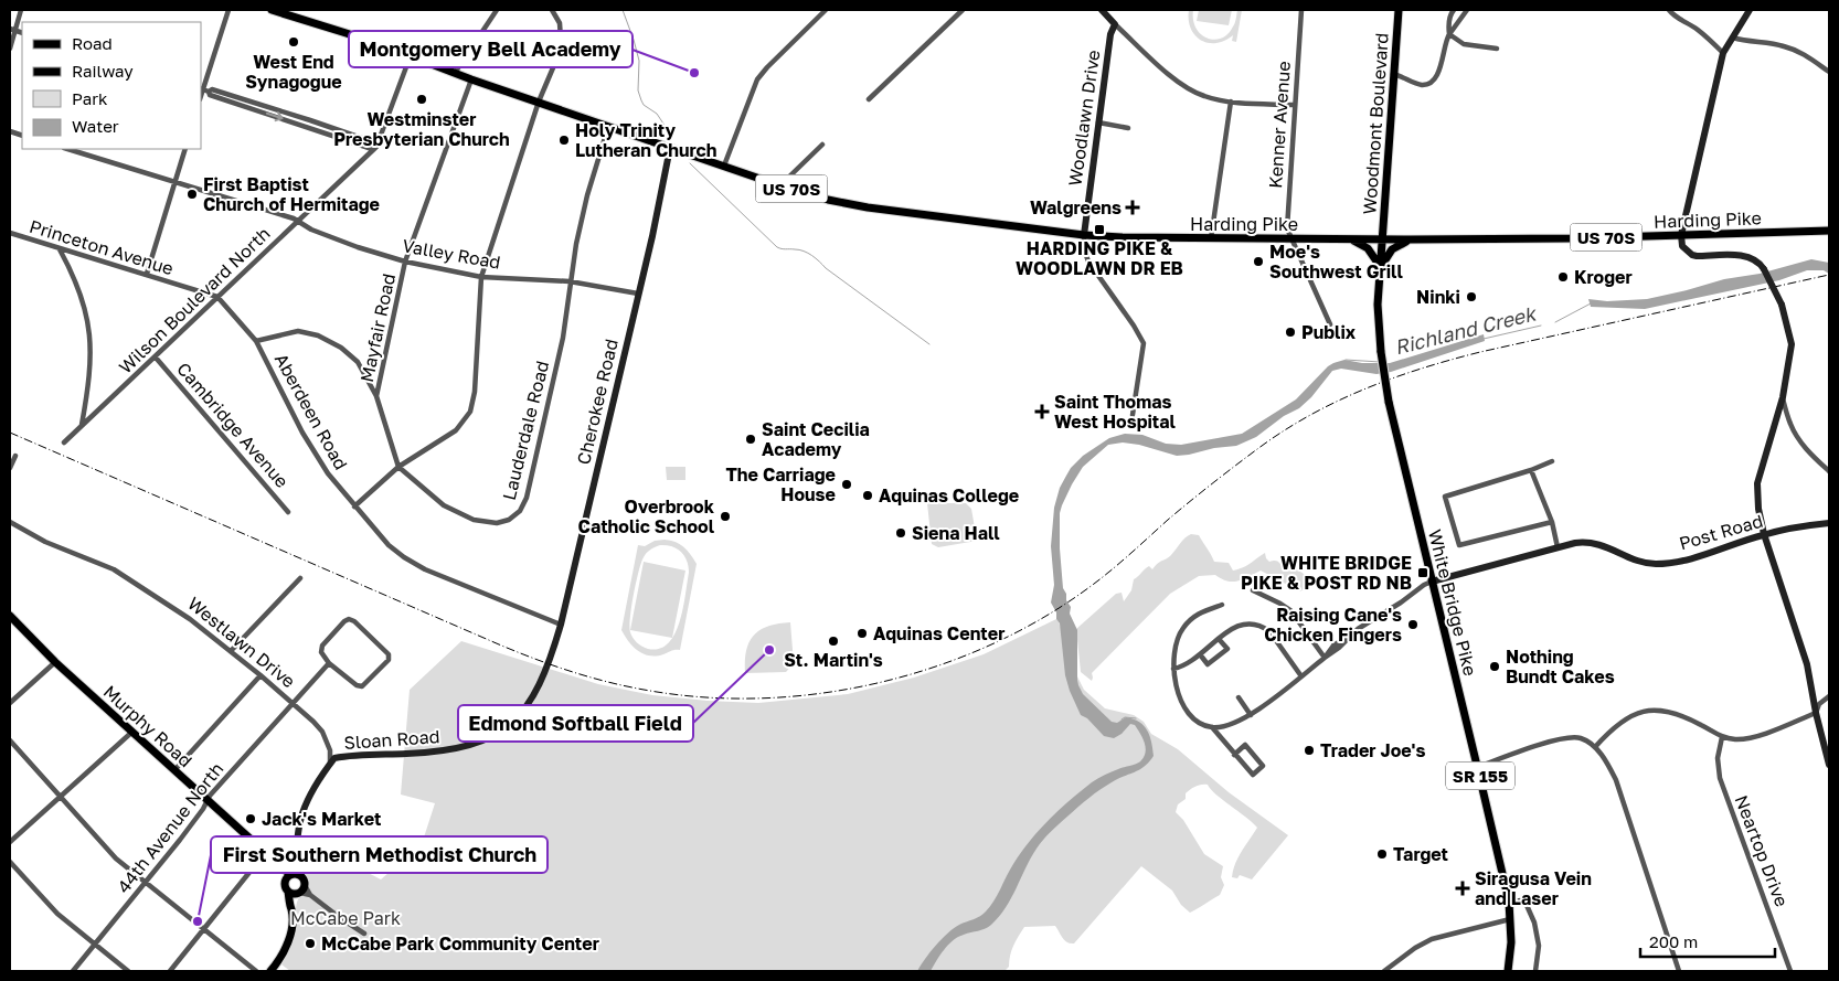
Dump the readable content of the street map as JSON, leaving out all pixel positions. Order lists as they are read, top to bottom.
{
  "streets": {
    "main road": [
      "Woodmont Boulevard",
      "US 70S",
      "Harding Pike",
      "White Bridge Pike",
      "Murphy Road",
      "SR 155"
    ],
    "street": [
      "Woodlawn Drive",
      "Kenner Avenue",
      "Princeton Avenue",
      "Valley Road",
      "Wilson Boulevard North",
      "Mayfair Road",
      "Cherokee Road",
      "Aberdeen Road",
      "Cambridge Avenue",
      "Lauderdale Road",
      "Post Road",
      "Westlawn Drive",
      "Sloan Road",
      "44th Avenue North",
      "Neartop Drive"
    ]
  },
  "crossings": [
    ["Woodlawn Drive", "Harding Pike"],
    ["Woodmont Boulevard", "Harding Pike"],
    ["Woodmont Boulevard", "White Bridge Pike"],
    ["Kenner Avenue", "Harding Pike"],
    ["US 70S", "Harding Pike"],
    ["US 70S", "Wilson Boulevard North"],
    ["US 70S", "Mayfair Road"],
    ["US 70S", "Cherokee Road"],
    ["US 70S", "Lauderdale Road"],
    ["Harding Pike", "Cherokee Road"],
    ["Harding Pike", "White Bridge Pike"],
    ["Princeton Avenue", "Wilson Boulevard North"],
    ["Princeton Avenue", "Aberdeen Road"],
    ["Valley Road", "Wilson Boulevard North"],
    ["Valley Road", "Mayfair Road"],
    ["Valley Road", "Cherokee Road"],
    ["Valley Road", "Lauderdale Road"],
    ["Wilson Boulevard North", "Aberdeen Road"],
    ["Wilson Boulevard North", "Cambridge Avenue"],
    ["Cherokee Road", "Aberdeen Road"],
    ["Cherokee Road", "Sloan Road"],
    ["Post Road", "White Bridge Pike"],
    ["Westlawn Drive", "Sloan Road"],
    ["Westlawn Drive", "44th Avenue North"],
    ["Murphy Road", "44th Avenue North"]
  ],
  "water": ["Richland Creek"],
  "parks": ["McCabe Park"],
  "places": {
    "other": [
      "West End Synagogue",
      "Montgomery Bell Academy",
      "Westminster Presbyterian Church",
      "Holy Trinity Lutheran Church",
      "First Baptist Church of Hermitage",
      "Moe's Southwest Grill",
      "Kroger",
      "Ninki",
      "Publix",
      "Saint Cecilia Academy",
      "The Carriage House",
      "Aquinas College",
      "Overbrook Catholic School",
      "Siena Hall",
      "Raising Cane's Chicken Fingers",
      "Aquinas Center",
      "St. Martin's",
      "Edmond Softball Field",
      "Nothing Bundt Cakes",
      "Trader Joe's",
      "Jack's Market",
      "Target",
      "First Southern Methodist Church",
      "McCabe Park Community Center"
    ],
    "health": ["Walgreens", "Saint Thomas West Hospital", "Siragusa Vein and Laser"],
    "transit": ["HARDING PIKE & WOODLAWN DR EB", "WHITE BRIDGE PIKE & POST RD NB"]
  },
  "legend": [
    "Road",
    "Railway",
    "Park",
    "Water"
  ],
  "scale_bar": "200 m"
}
